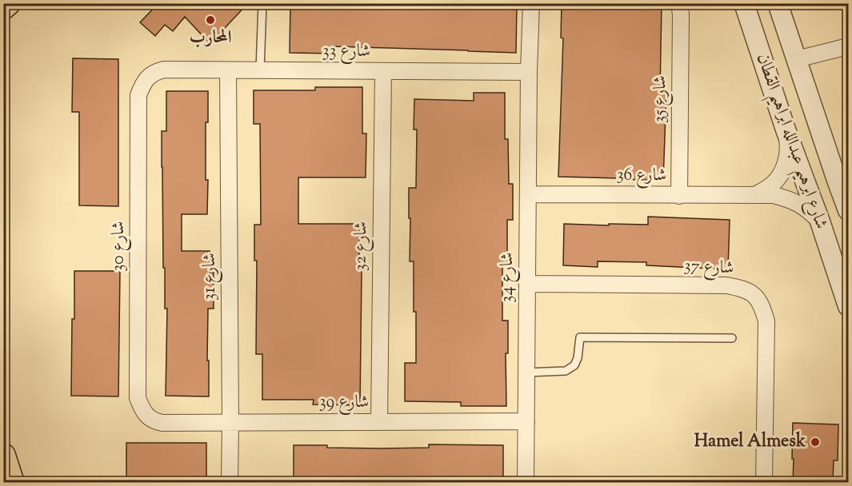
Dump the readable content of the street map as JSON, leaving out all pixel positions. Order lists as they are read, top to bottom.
{
  "streets": {
    "street": [
      "شارع 33",
      "شارع 35",
      "شارع ابرهيم عبدالله ابراهيم القطان",
      "شارع 36",
      "شارع 30",
      "شارع 32",
      "شارع 37",
      "شارع 31",
      "شارع 34",
      "شارع 39"
    ]
  },
  "crossings": [
    ["شارع 33", "شارع 30"],
    ["شارع 33", "شارع 32"],
    ["شارع 33", "شارع 31"],
    ["شارع 33", "شارع 34"],
    ["شارع 35", "شارع 36"],
    ["شارع ابرهيم عبدالله ابراهيم القطان", "شارع 36"],
    ["شارع 36", "شارع 34"],
    ["شارع 30", "شارع 39"],
    ["شارع 32", "شارع 39"],
    ["شارع 37", "شارع 34"],
    ["شارع 31", "شارع 39"],
    ["شارع 34", "شارع 39"]
  ],
  "places": ["المحارب", "Hamel Almesk"]
}
